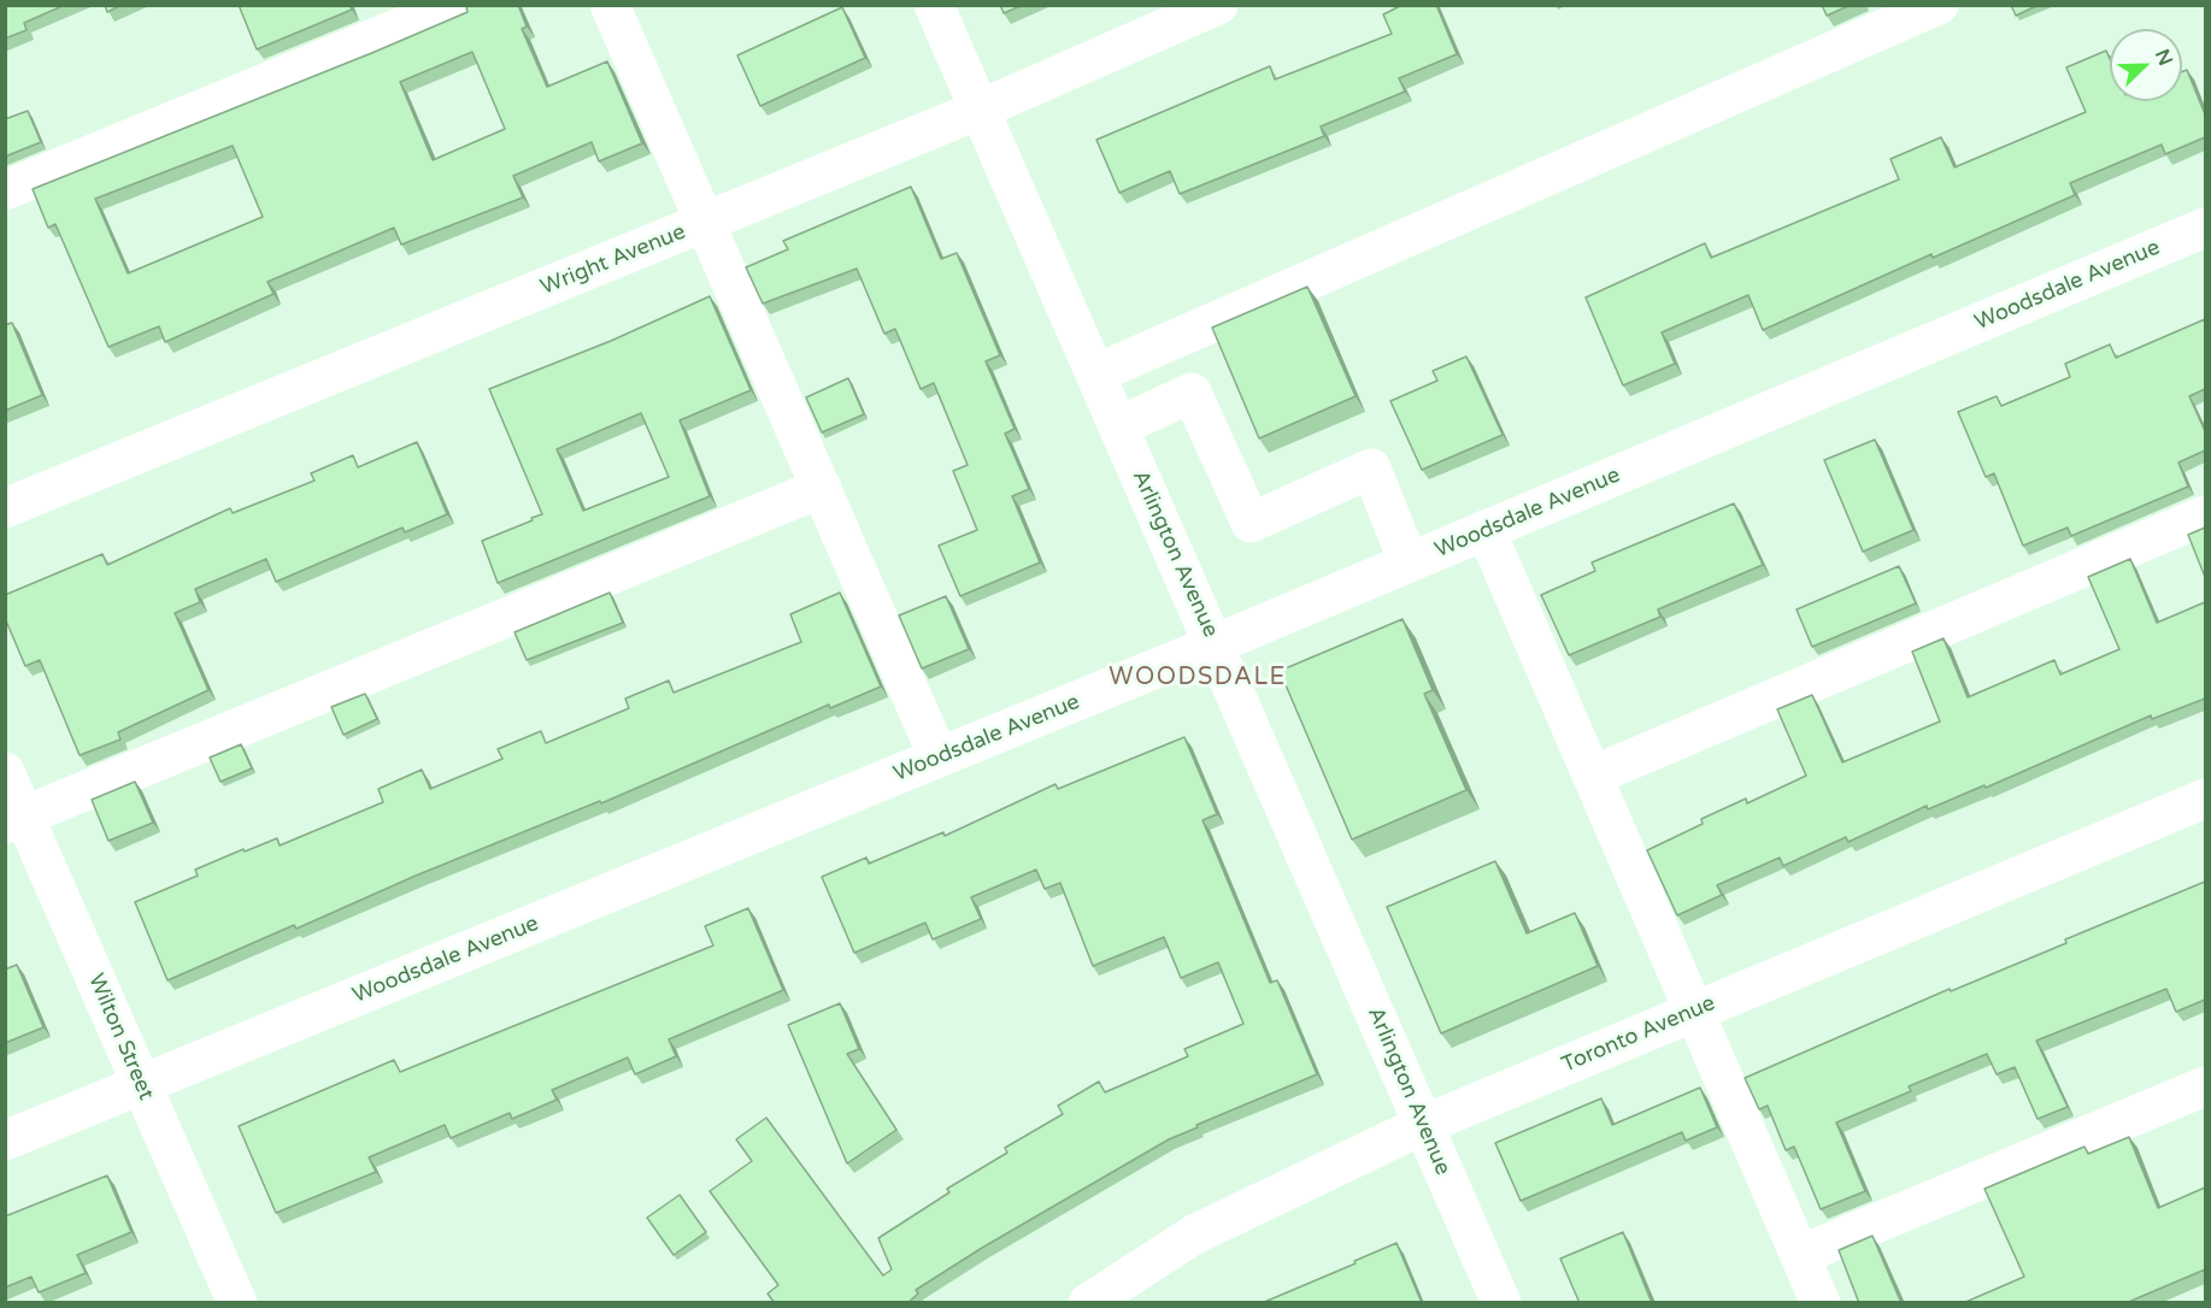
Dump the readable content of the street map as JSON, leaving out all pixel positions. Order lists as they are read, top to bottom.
{
  "streets": {
    "street": [
      "Wright Avenue",
      "Woodsdale Avenue",
      "Arlington Avenue",
      "Toronto Avenue",
      "Wilton Street"
    ]
  },
  "crossings": [
    ["Wright Avenue", "Arlington Avenue"],
    ["Woodsdale Avenue", "Arlington Avenue"],
    ["Woodsdale Avenue", "Wilton Street"],
    ["Arlington Avenue", "Toronto Avenue"]
  ],
  "districts": ["WOODSDALE"],
  "north": "top right"
}
